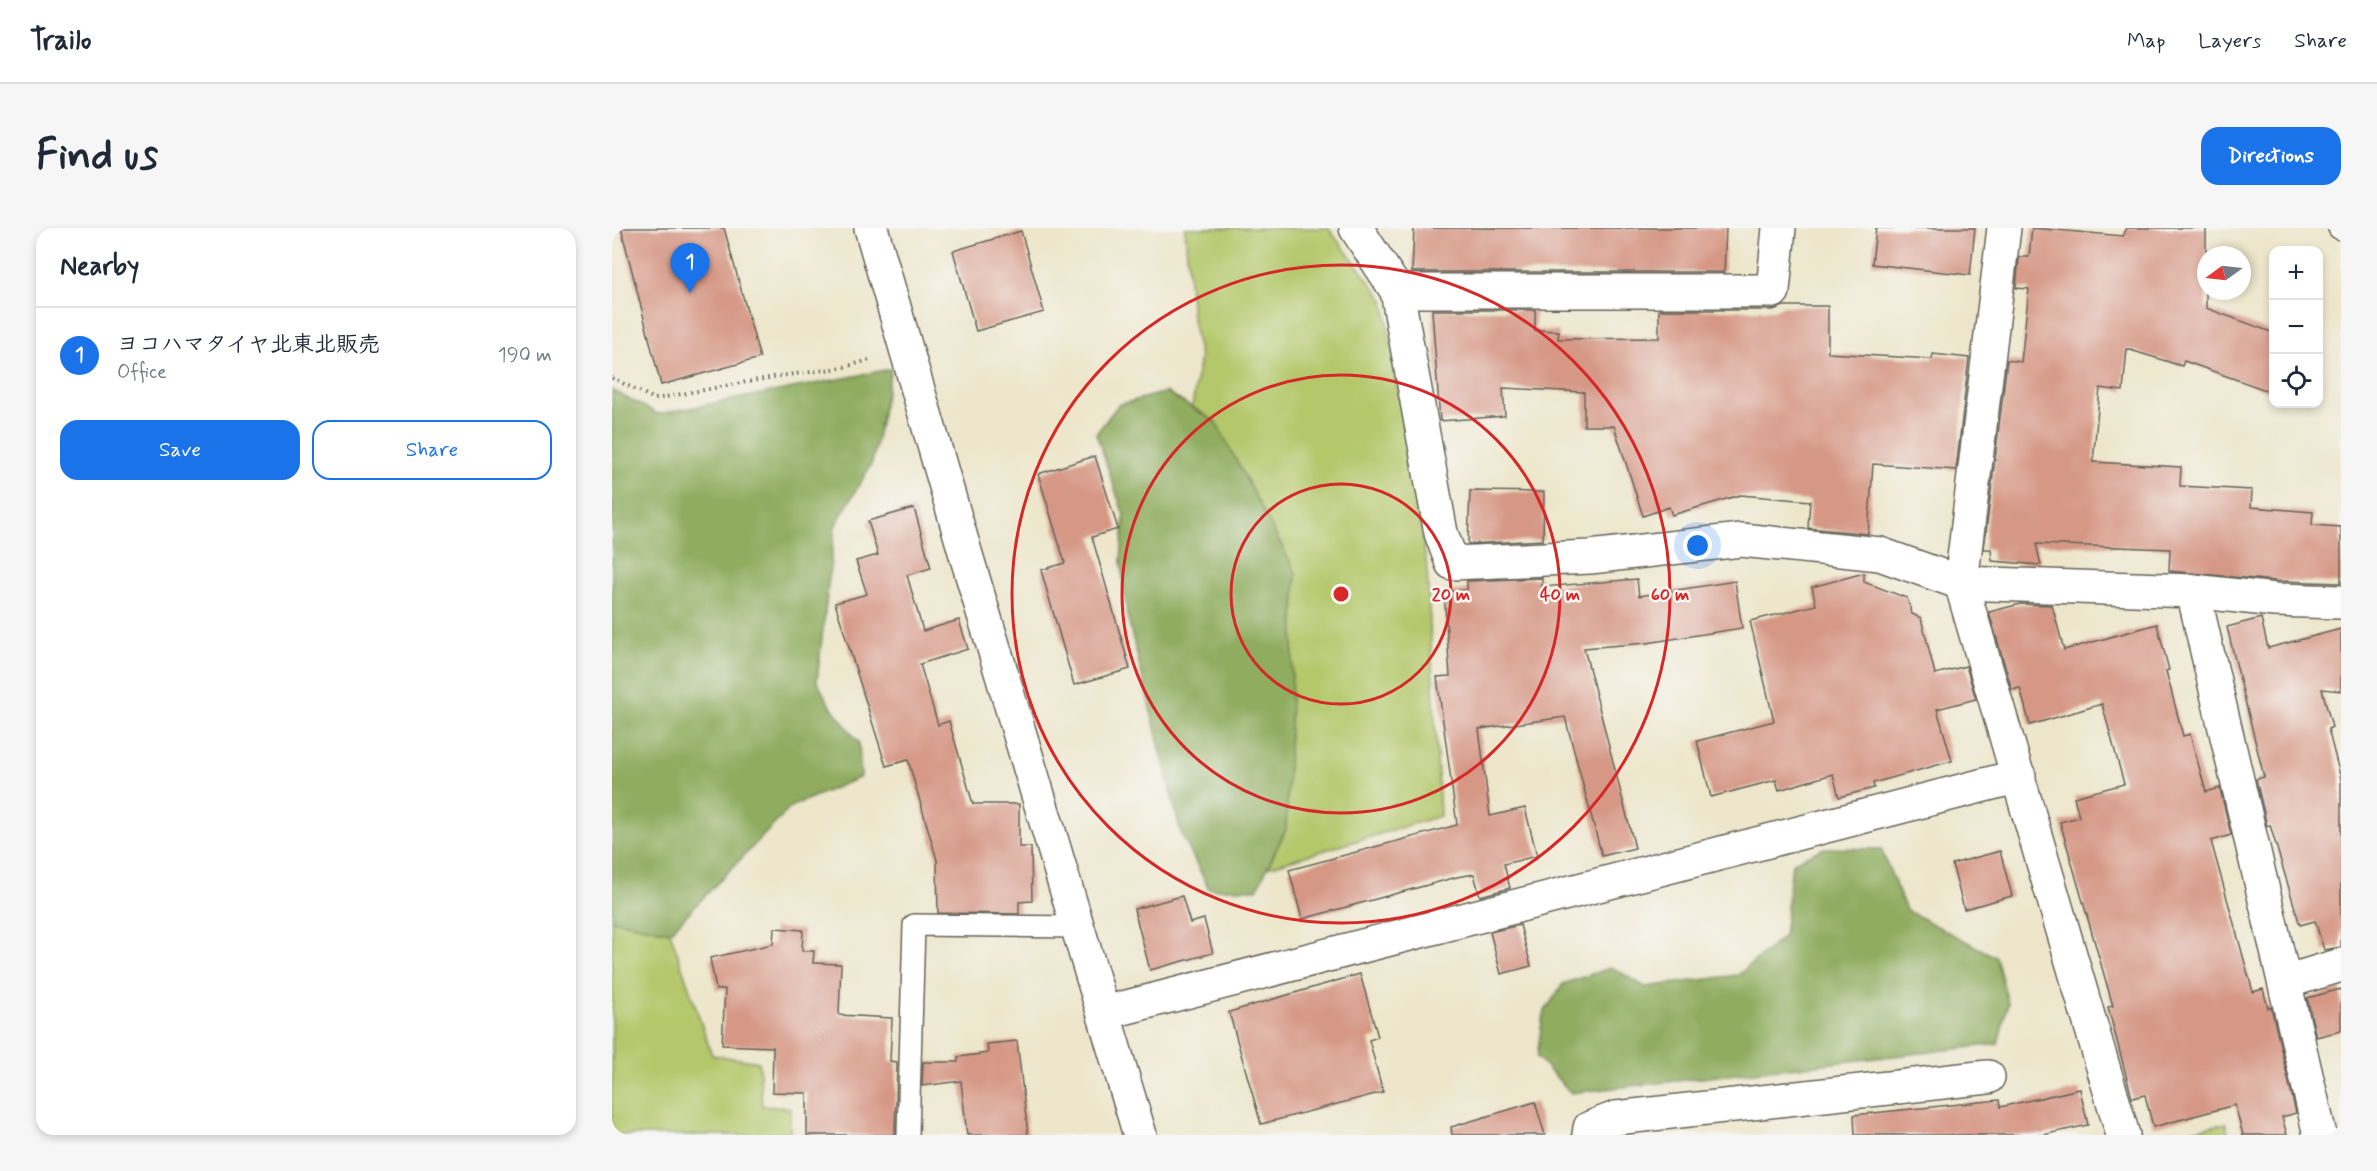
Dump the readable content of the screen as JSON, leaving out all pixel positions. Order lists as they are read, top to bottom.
{
  "north": "left",
  "page": {
    "header": "Trailo",
    "nav": ["Map", "Layers", "Share"],
    "buttons": [
      "Directions",
      ["Save", "Share"]
    ],
    "title": "Find us",
    "heading": "Nearby",
    "pins": "1",
    "map_buttons": ["+", "−"],
    "list": [
      {
        "mark": "1",
        "name": "ヨコハマタイヤ北東北販売",
        "note": "Office",
        "value": "190 m"
      }
    ]
  },
  "rings": ["20 m", "40 m", "60 m"]
}
